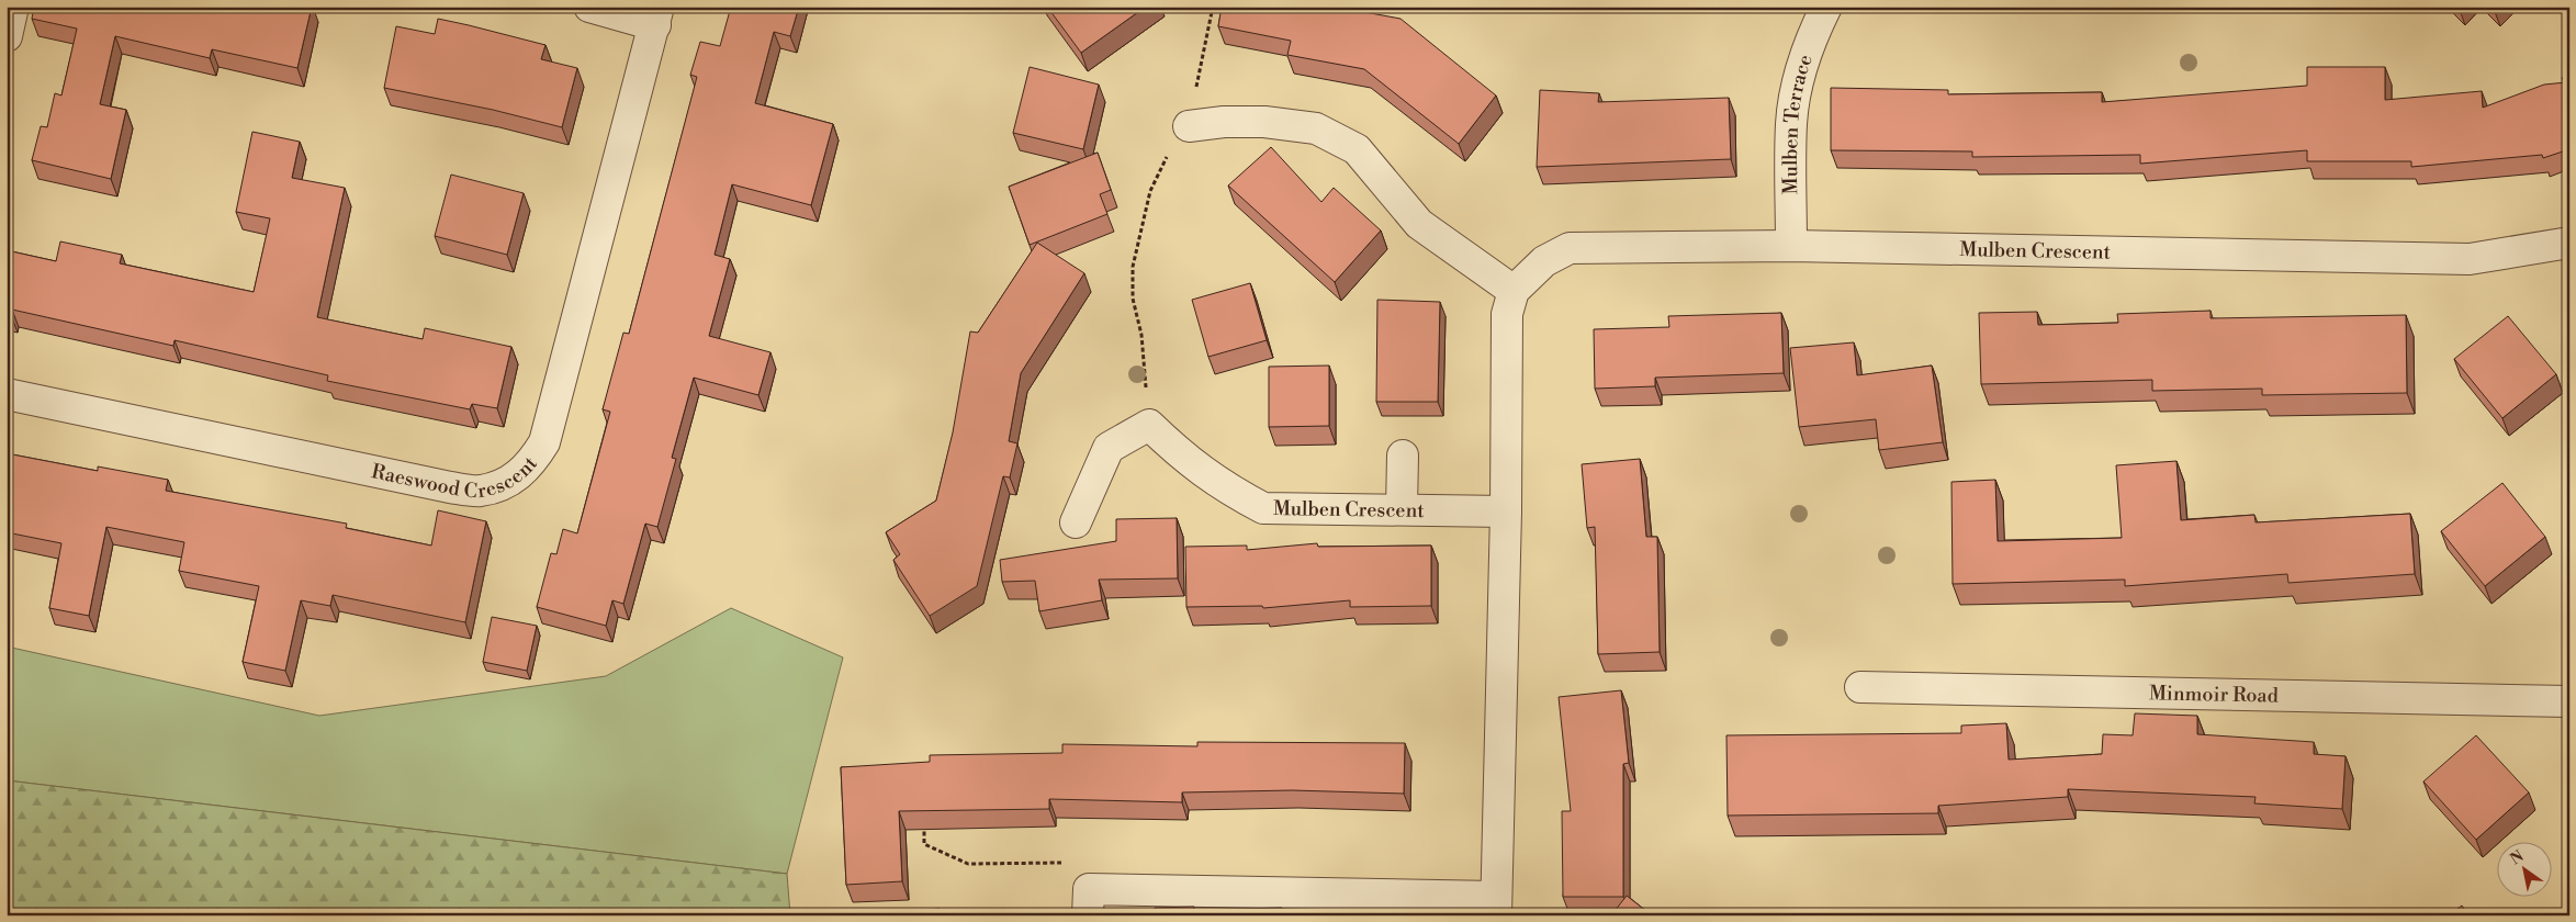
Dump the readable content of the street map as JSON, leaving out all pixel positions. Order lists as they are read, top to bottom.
{
  "streets": {
    "street": [
      "Mulben Terrace",
      "Mulben Crescent",
      "Raeswood Crescent",
      "Minmoir Road"
    ]
  },
  "crossings": [
    ["Mulben Terrace", "Mulben Crescent"]
  ],
  "north": "top left"
}
